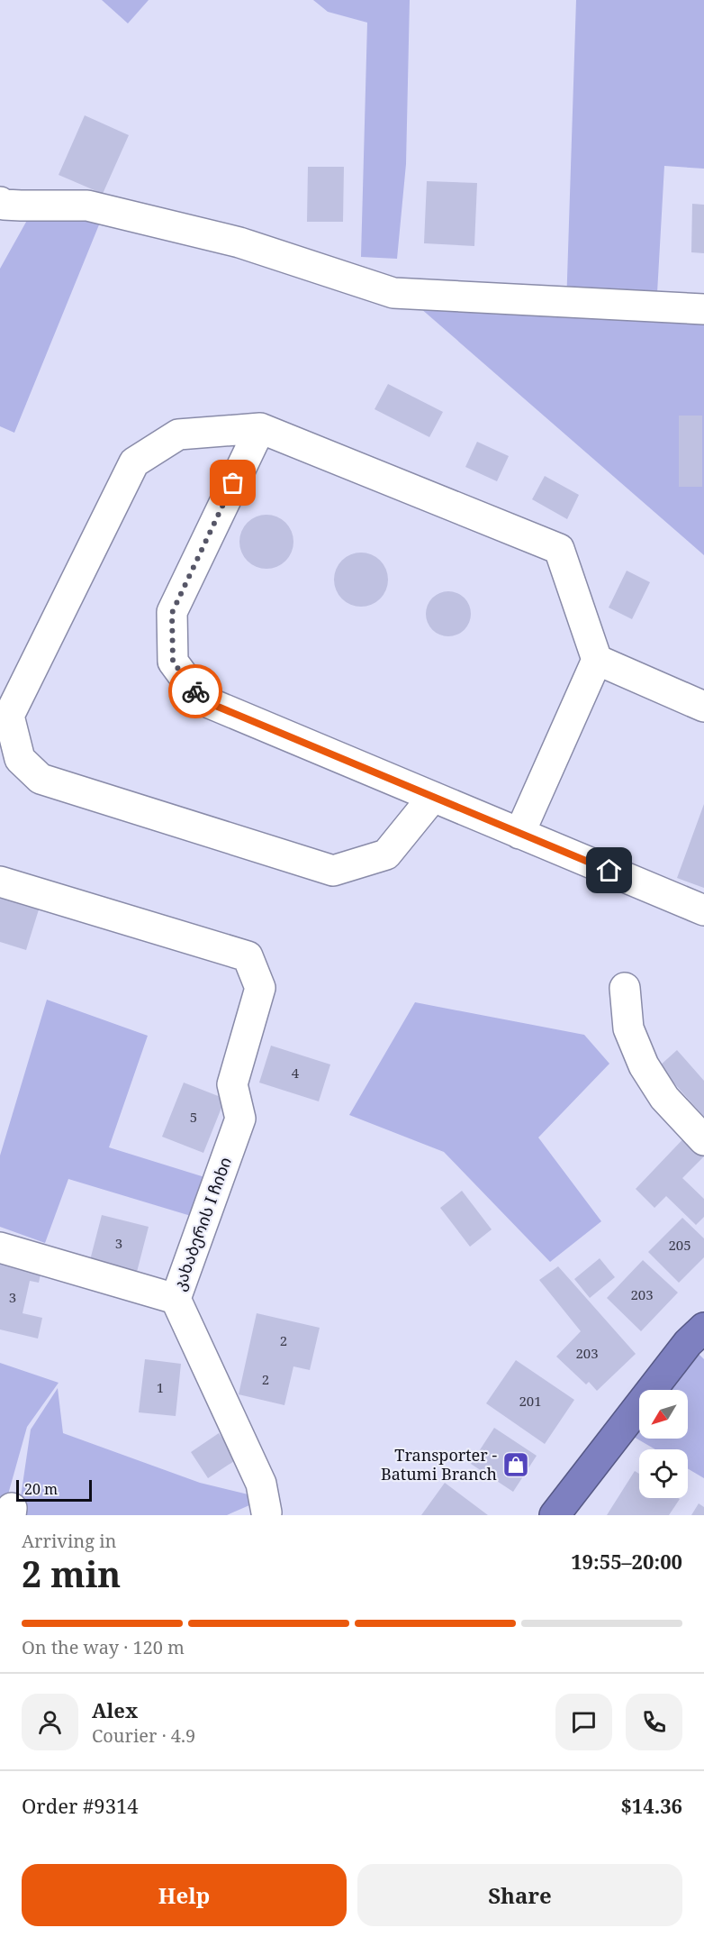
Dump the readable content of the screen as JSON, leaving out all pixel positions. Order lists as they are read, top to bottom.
{
  "streets": {
    "street": ["კახაბერის I ჩიხი"]
  },
  "places": {
    "shop": ["Transporter - Batumi Branch"]
  },
  "house_numbers": [
    "4",
    "5",
    "3",
    "205",
    "203",
    "3",
    "2",
    "203",
    "2",
    "1",
    "201"
  ],
  "scale_bar": "20 m",
  "north": "bottom left",
  "page": {
    "scale": "20 m",
    "heading": ["2 min", "Arriving in", "19:55–20:00"],
    "panel": [
      "Alex",
      "Courier · 4.9",
      "Order #9314",
      "$14.36"
    ],
    "bar": "On the way · 120 m",
    "buttons": ["Help", "Share"]
  }
}
